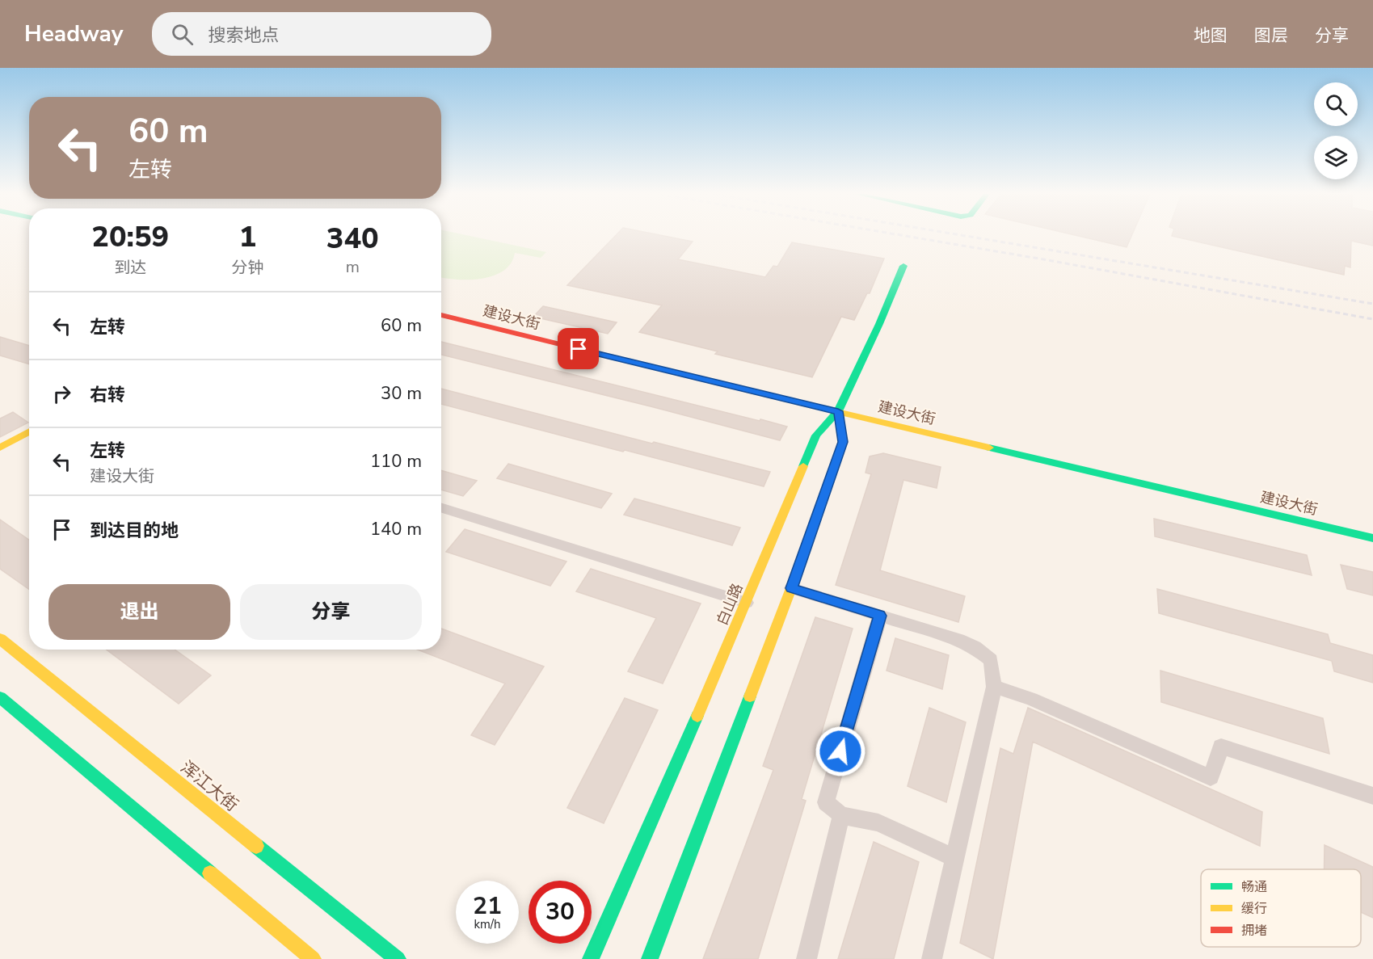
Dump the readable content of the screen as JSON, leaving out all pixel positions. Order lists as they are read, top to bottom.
{
  "streets": {
    "main road": ["建设大街", "白山路", "浑江大街"]
  },
  "crossings": [
    ["建设大街", "白山路"]
  ],
  "legend": ["畅通", "缓行", "拥堵"],
  "page": {
    "header": "Headway",
    "search": "搜索地点",
    "nav": ["地图", "图层", "分享"],
    "turn": ["60 m", "左转"],
    "eta": [
      "20:59",
      "到达",
      "1",
      "分钟",
      "340",
      "m"
    ],
    "list": [
      {
        "name": "左转",
        "value": "60 m"
      },
      {
        "name": "右转",
        "value": "30 m"
      },
      {
        "name": "左转",
        "note": "建设大街",
        "value": "110 m"
      },
      {
        "name": "到达目的地",
        "value": "140 m"
      }
    ],
    "buttons": ["退出", "分享"],
    "speed": "21 km/h",
    "limit": "30"
  }
}
